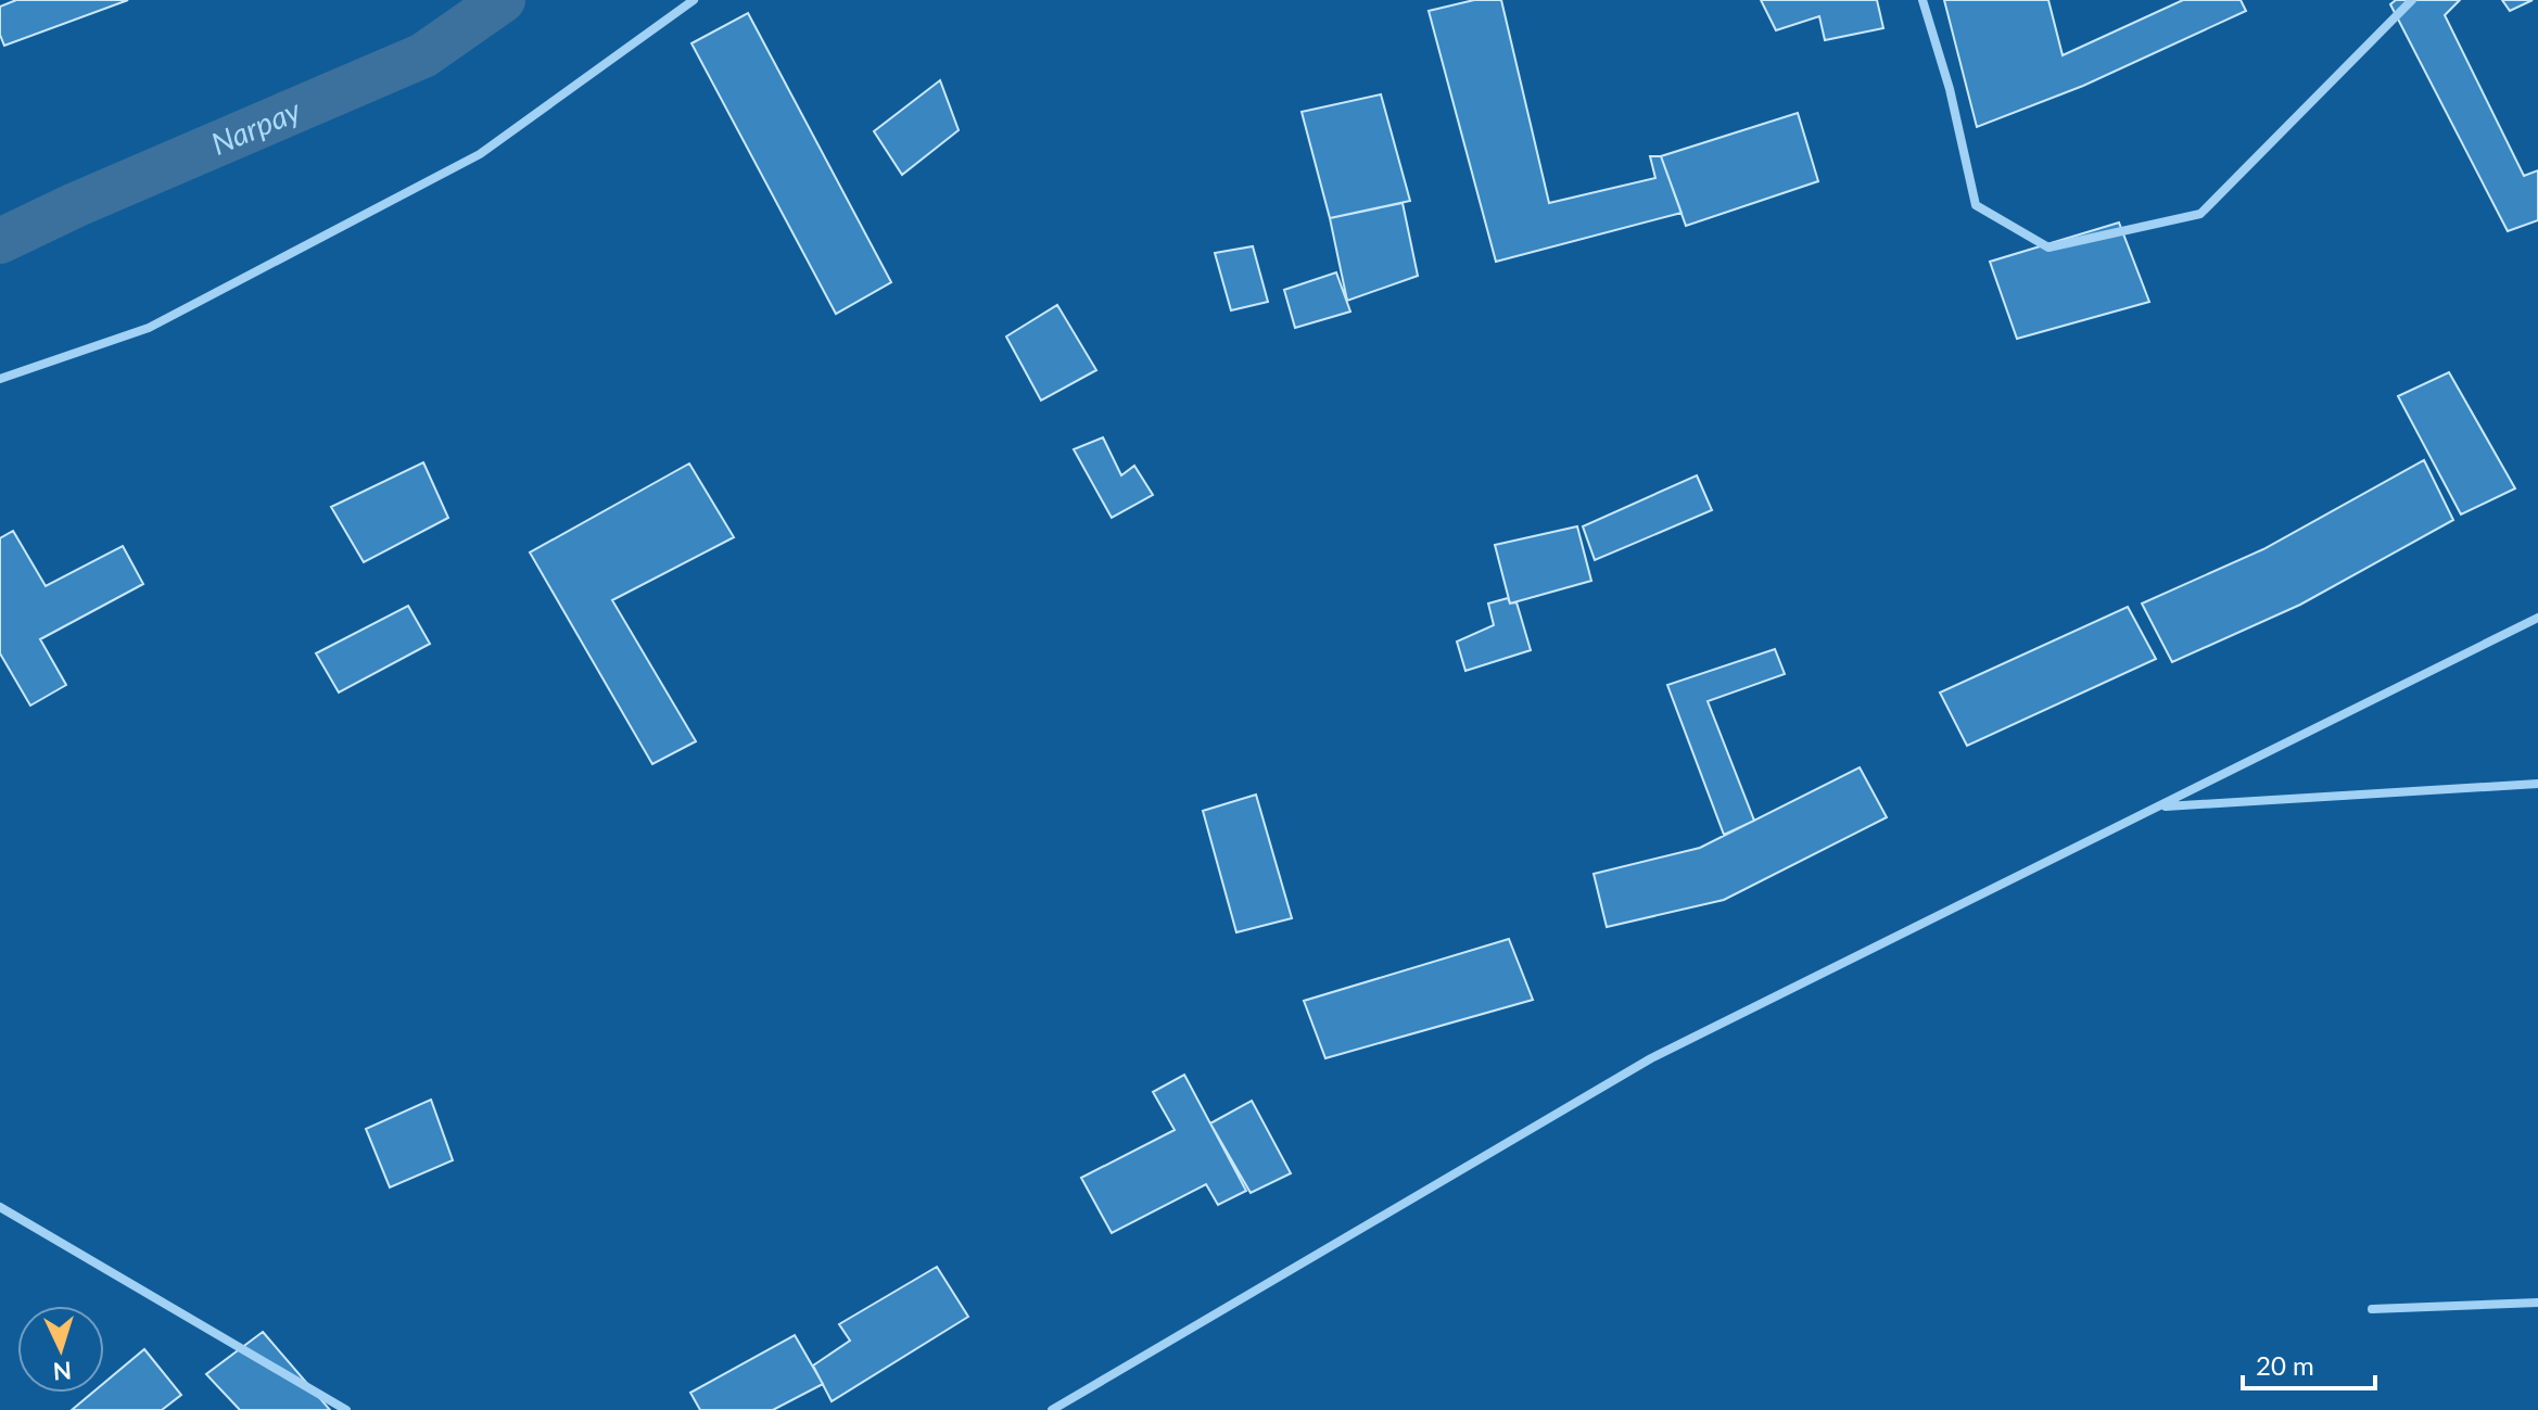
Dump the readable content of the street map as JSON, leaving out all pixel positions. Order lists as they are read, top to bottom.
{
  "water": ["Narpay"],
  "scale_bar": "20 m",
  "north": "bottom"
}
